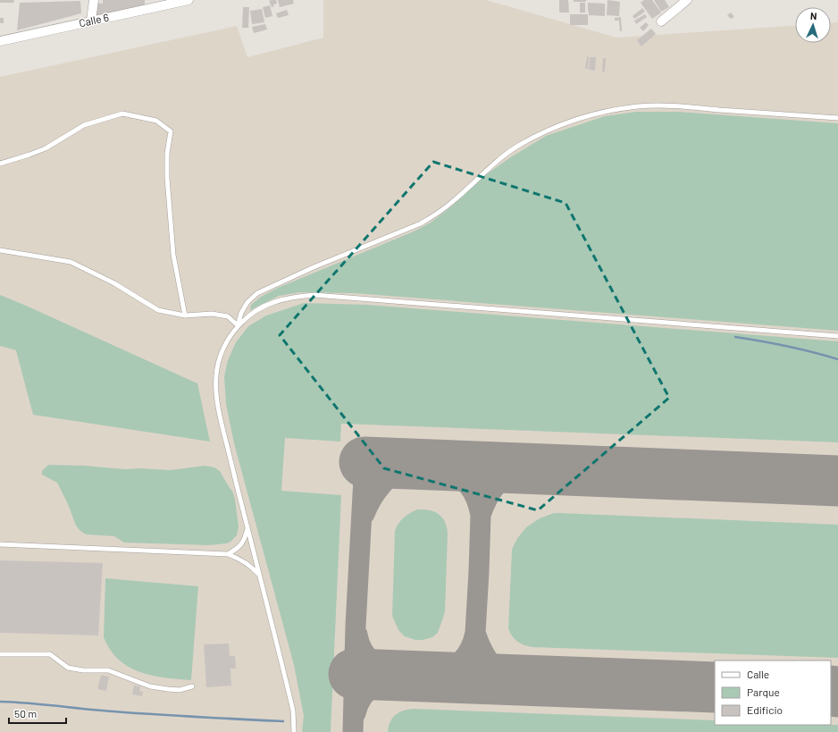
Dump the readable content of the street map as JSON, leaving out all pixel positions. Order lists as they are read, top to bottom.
{
  "streets": {
    "street": ["Calle 6"]
  },
  "legend": ["Calle", "Parque", "Edificio"],
  "scale_bar": "50 m",
  "north": "top"
}
